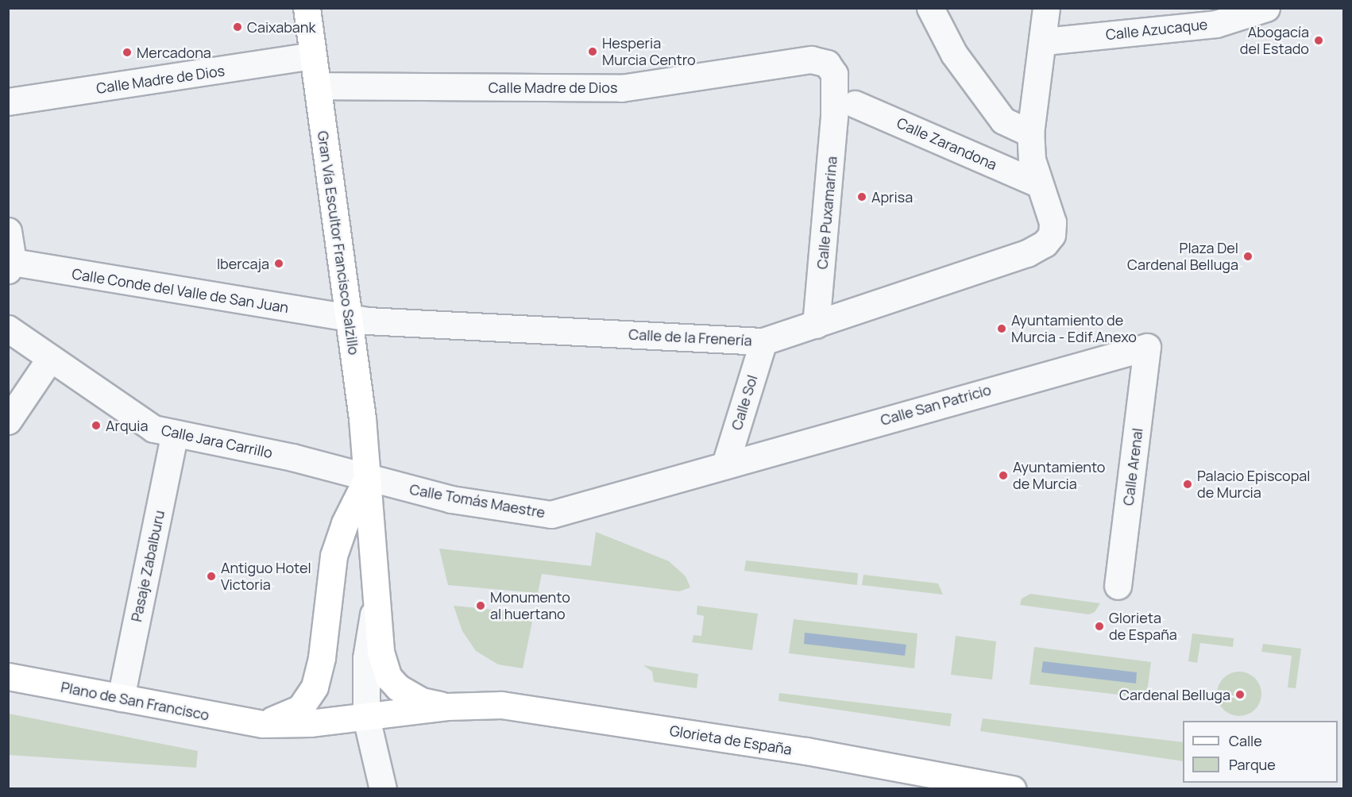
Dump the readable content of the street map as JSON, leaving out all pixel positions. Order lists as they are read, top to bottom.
{
  "streets": {
    "main road": ["Gran Vía Escultor Francisco Salzillo", "Plano de San Francisco", "Glorieta de España"],
    "street": [
      "Calle Azucaque",
      "Calle Madre de Dios",
      "Calle Zarandona",
      "Calle Puxamarina",
      "Calle Conde del Valle de San Juan",
      "Calle de la Frenería",
      "Calle Sol",
      "Calle San Patricio",
      "Calle Jara Carrillo",
      "Calle Arenal",
      "Calle Tomás Maestre",
      "Pasaje Zabalburu"
    ]
  },
  "crossings": [
    ["Calle Madre de Dios", "Calle Zarandona"],
    ["Calle Madre de Dios", "Calle Puxamarina"],
    ["Calle Madre de Dios", "Gran Vía Escultor Francisco Salzillo"],
    ["Calle Zarandona", "Calle Puxamarina"],
    ["Calle Zarandona", "Calle de la Frenería"],
    ["Calle Puxamarina", "Calle de la Frenería"],
    ["Gran Vía Escultor Francisco Salzillo", "Calle Conde del Valle de San Juan"],
    ["Gran Vía Escultor Francisco Salzillo", "Calle de la Frenería"],
    ["Gran Vía Escultor Francisco Salzillo", "Calle Jara Carrillo"],
    ["Gran Vía Escultor Francisco Salzillo", "Calle Tomás Maestre"],
    ["Gran Vía Escultor Francisco Salzillo", "Plano de San Francisco"],
    ["Gran Vía Escultor Francisco Salzillo", "Glorieta de España"],
    ["Calle Conde del Valle de San Juan", "Calle de la Frenería"],
    ["Calle de la Frenería", "Calle Sol"],
    ["Calle Sol", "Calle San Patricio"],
    ["Calle Sol", "Calle Tomás Maestre"],
    ["Calle San Patricio", "Calle Arenal"],
    ["Calle San Patricio", "Calle Tomás Maestre"],
    ["Calle Jara Carrillo", "Calle Tomás Maestre"],
    ["Calle Jara Carrillo", "Pasaje Zabalburu"],
    ["Pasaje Zabalburu", "Plano de San Francisco"],
    ["Plano de San Francisco", "Glorieta de España"]
  ],
  "places": [
    "Caixabank",
    "Abogacía del Estado",
    "Hesperia Murcia Centro",
    "Mercadona",
    "Aprisa",
    "Plaza Del Cardenal Belluga",
    "Ibercaja",
    "Ayuntamiento de Murcia - Edif.Anexo",
    "Arquia",
    "Ayuntamiento de Murcia",
    "Palacio Episcopal de Murcia",
    "Antiguo Hotel Victoria",
    "Monumento al huertano",
    "Glorieta de España",
    "Cardenal Belluga"
  ],
  "legend": ["Calle", "Parque"]
}
